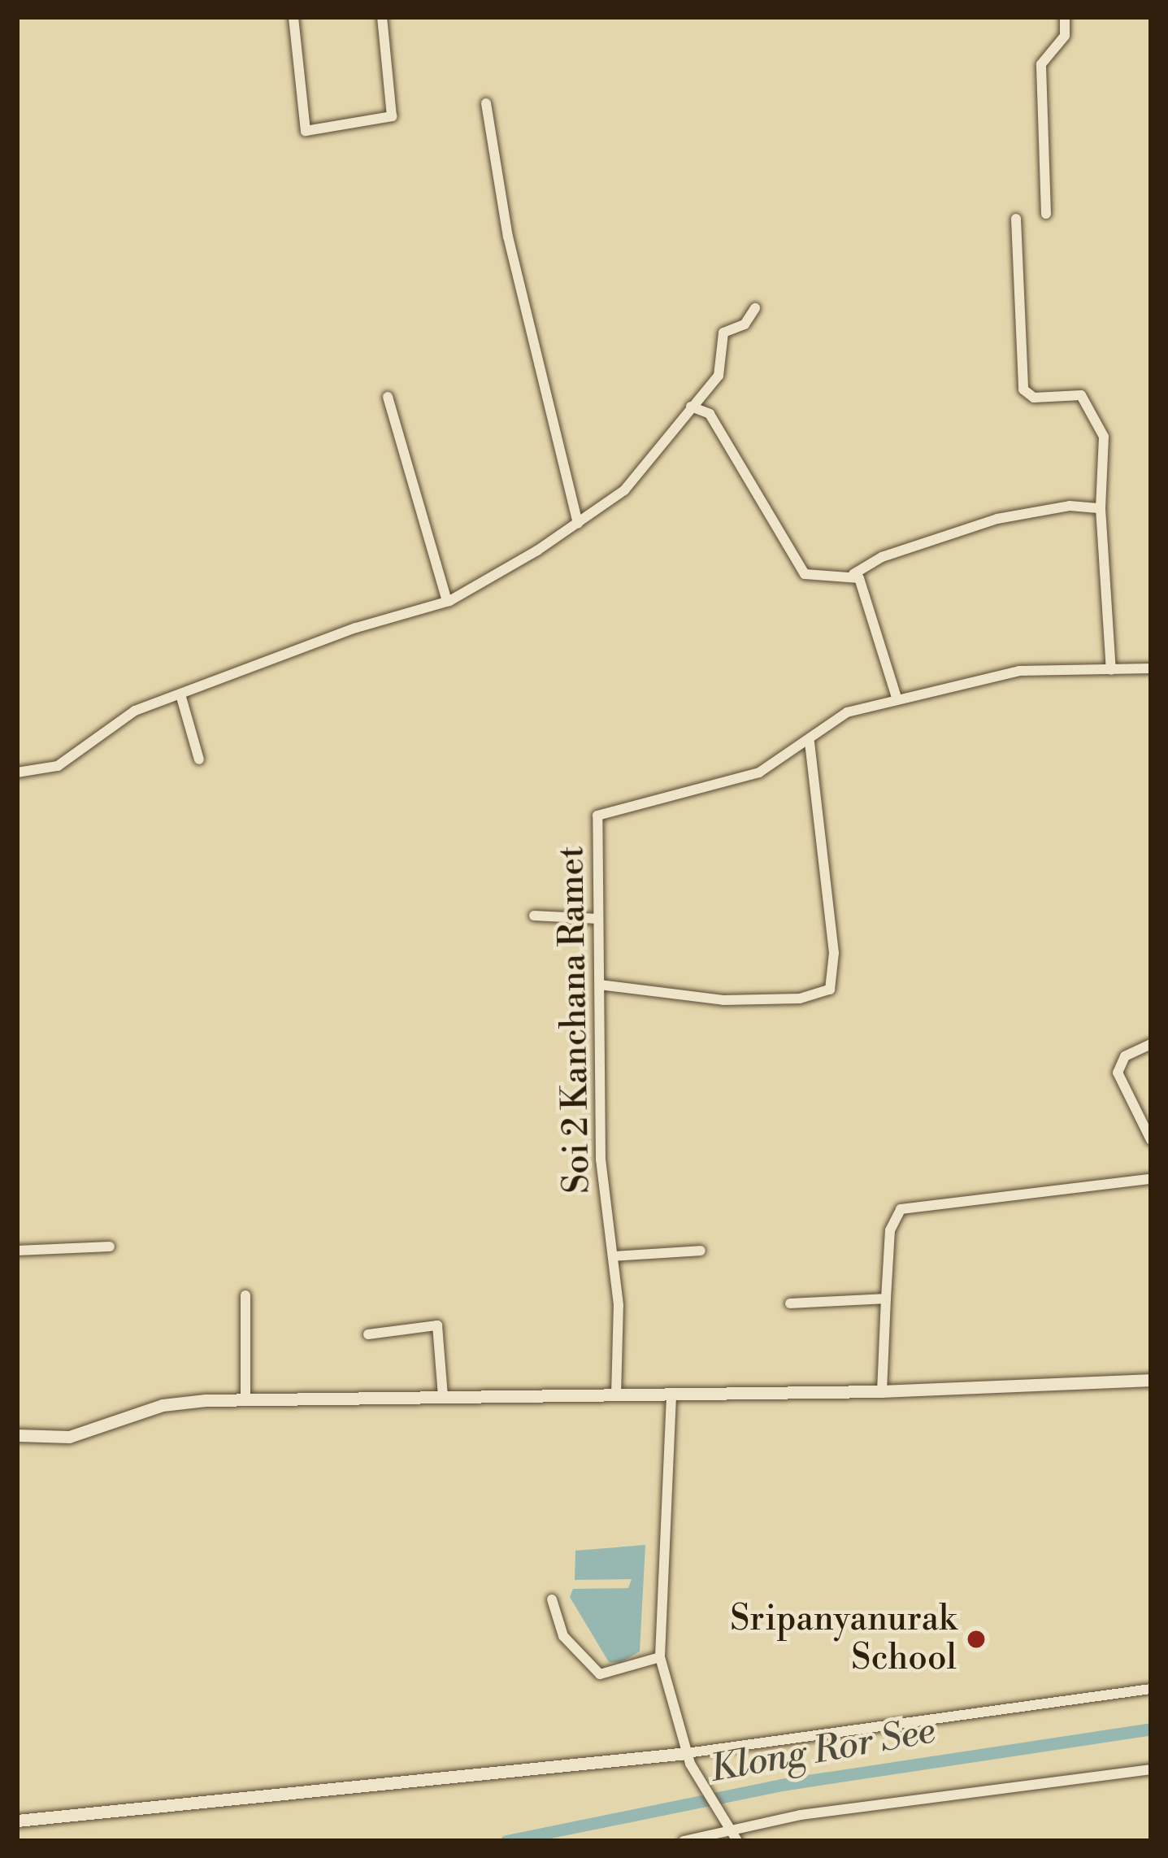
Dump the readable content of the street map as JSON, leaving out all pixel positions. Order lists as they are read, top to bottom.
{
  "streets": {
    "street": ["Soi 2 Kanchana Ramet"]
  },
  "water": ["Klong Ror See"],
  "places": ["Sripanyanurak School"]
}
